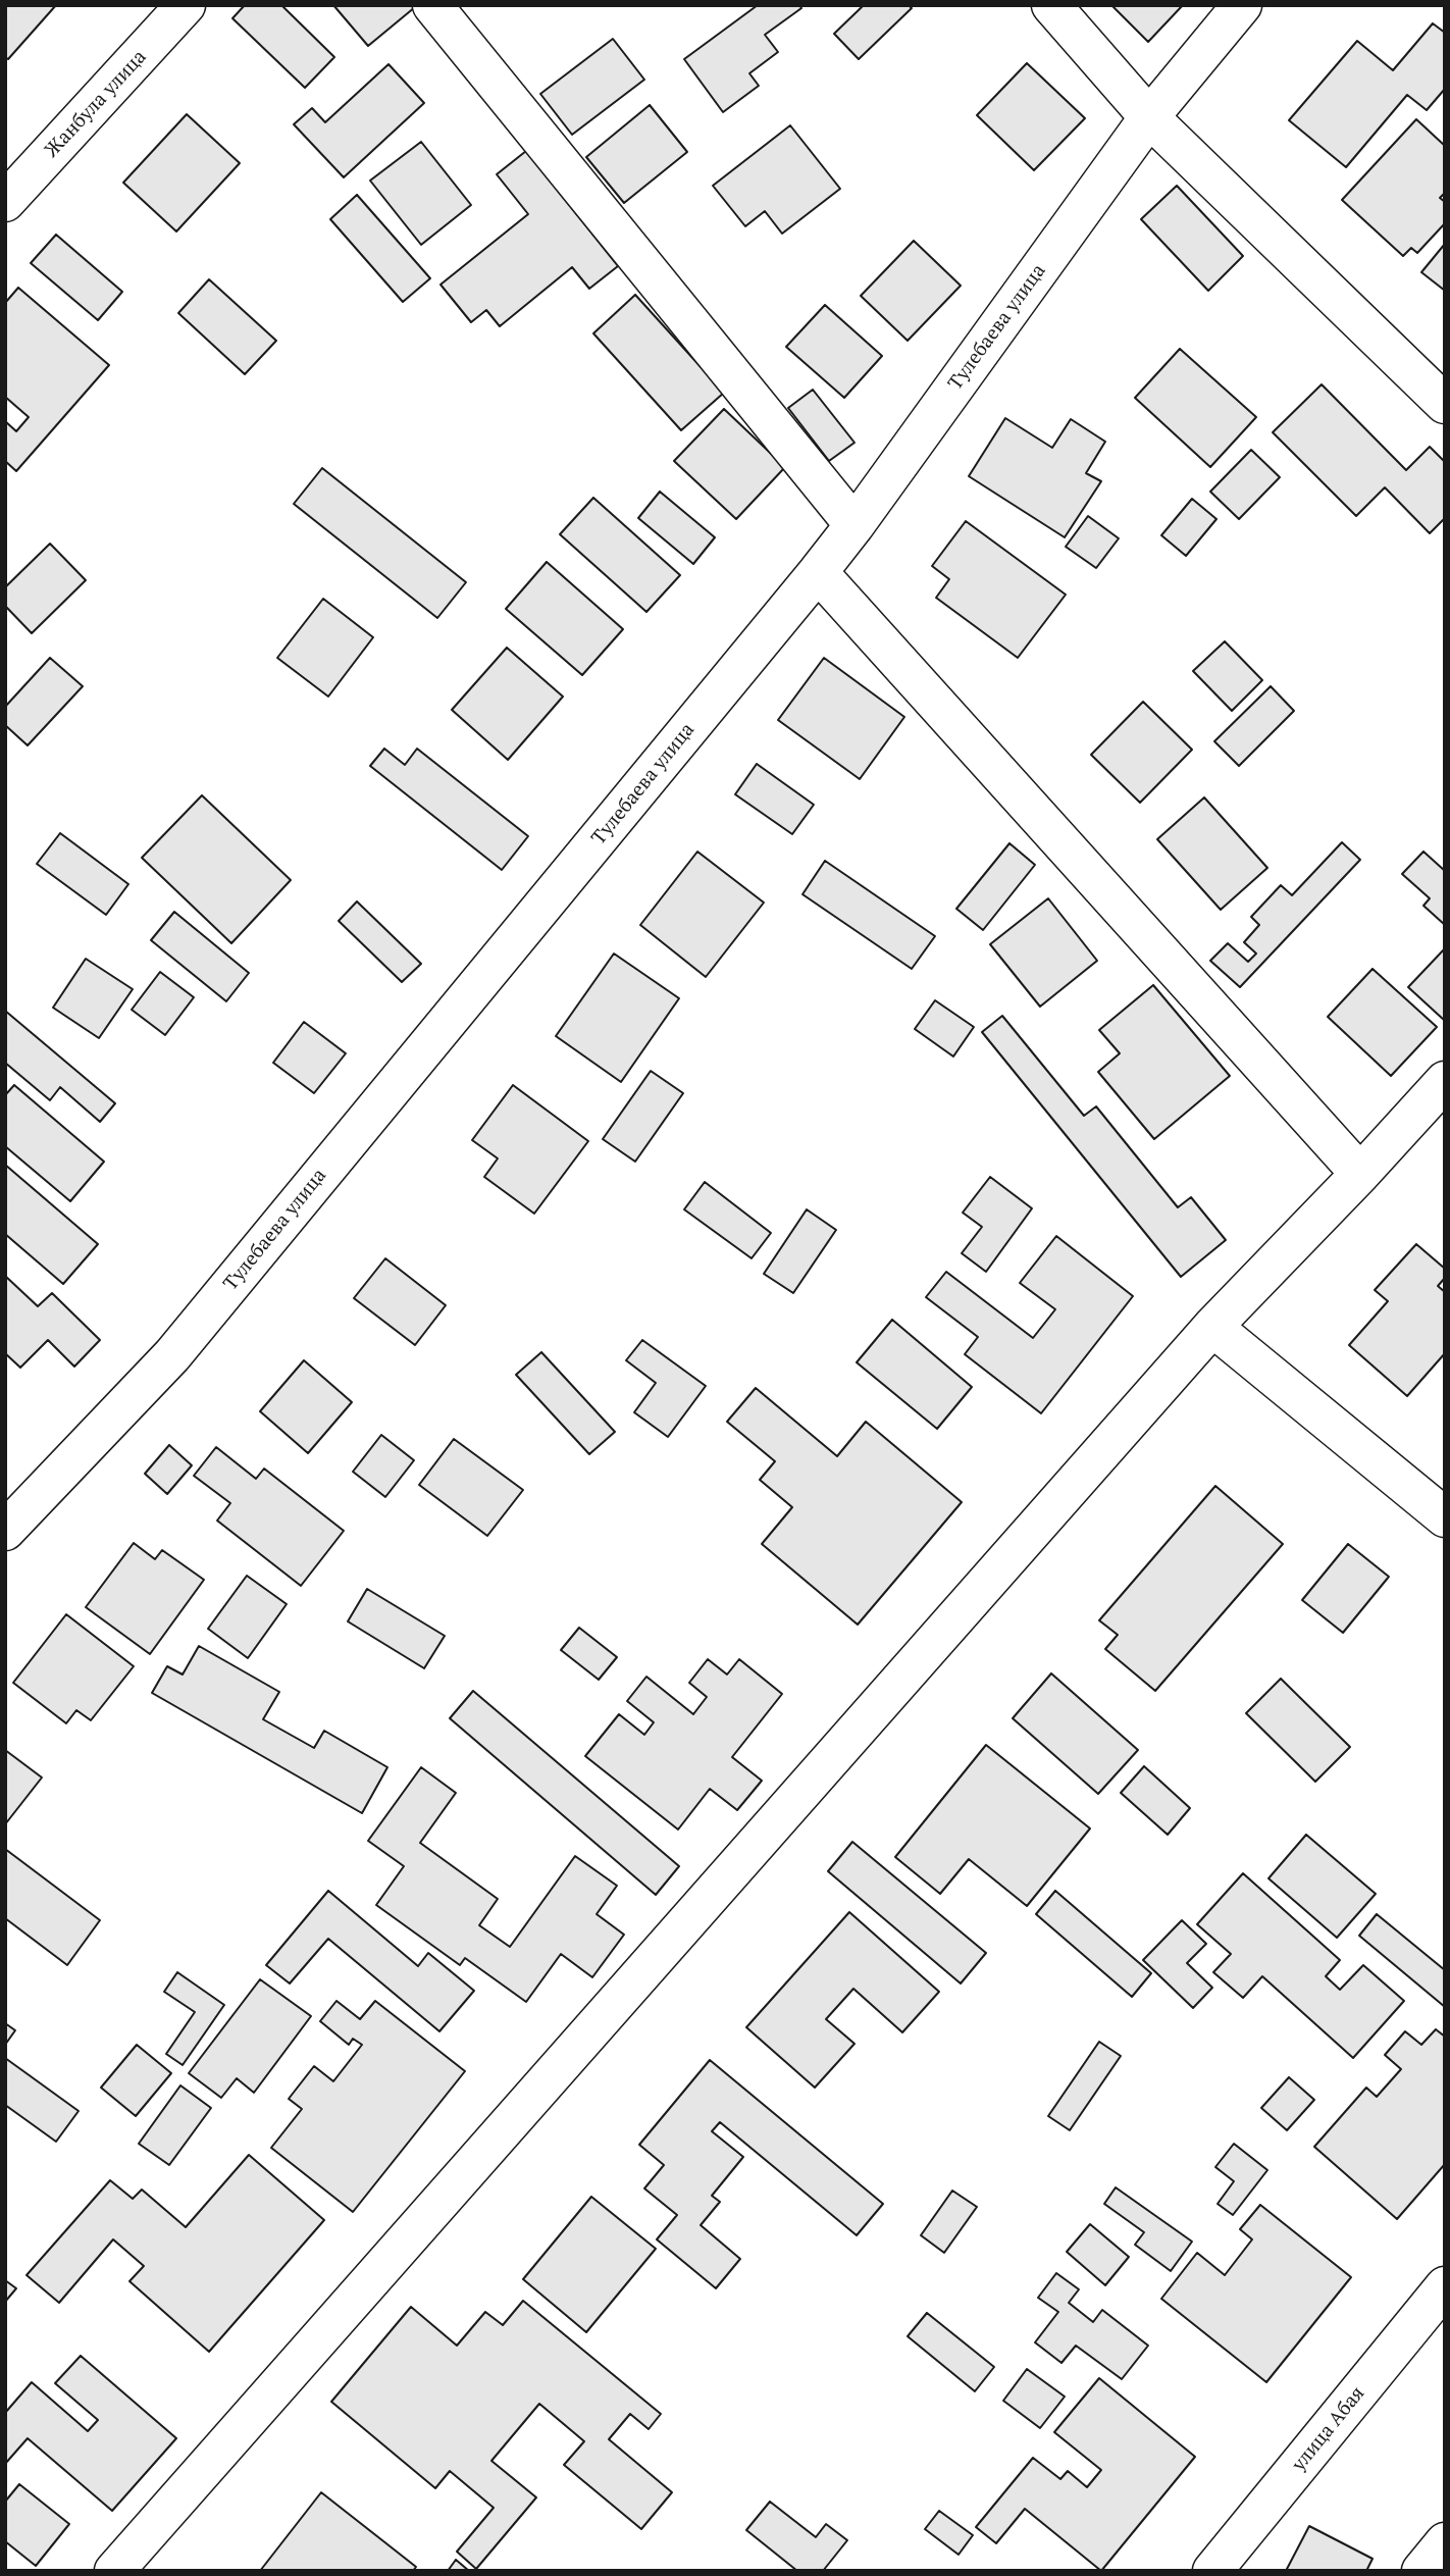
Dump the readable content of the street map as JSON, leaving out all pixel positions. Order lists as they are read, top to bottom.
{
  "streets": {
    "street": ["Жанбула улица", "Тулебаева улица", "улица Абая"]
  }
}
